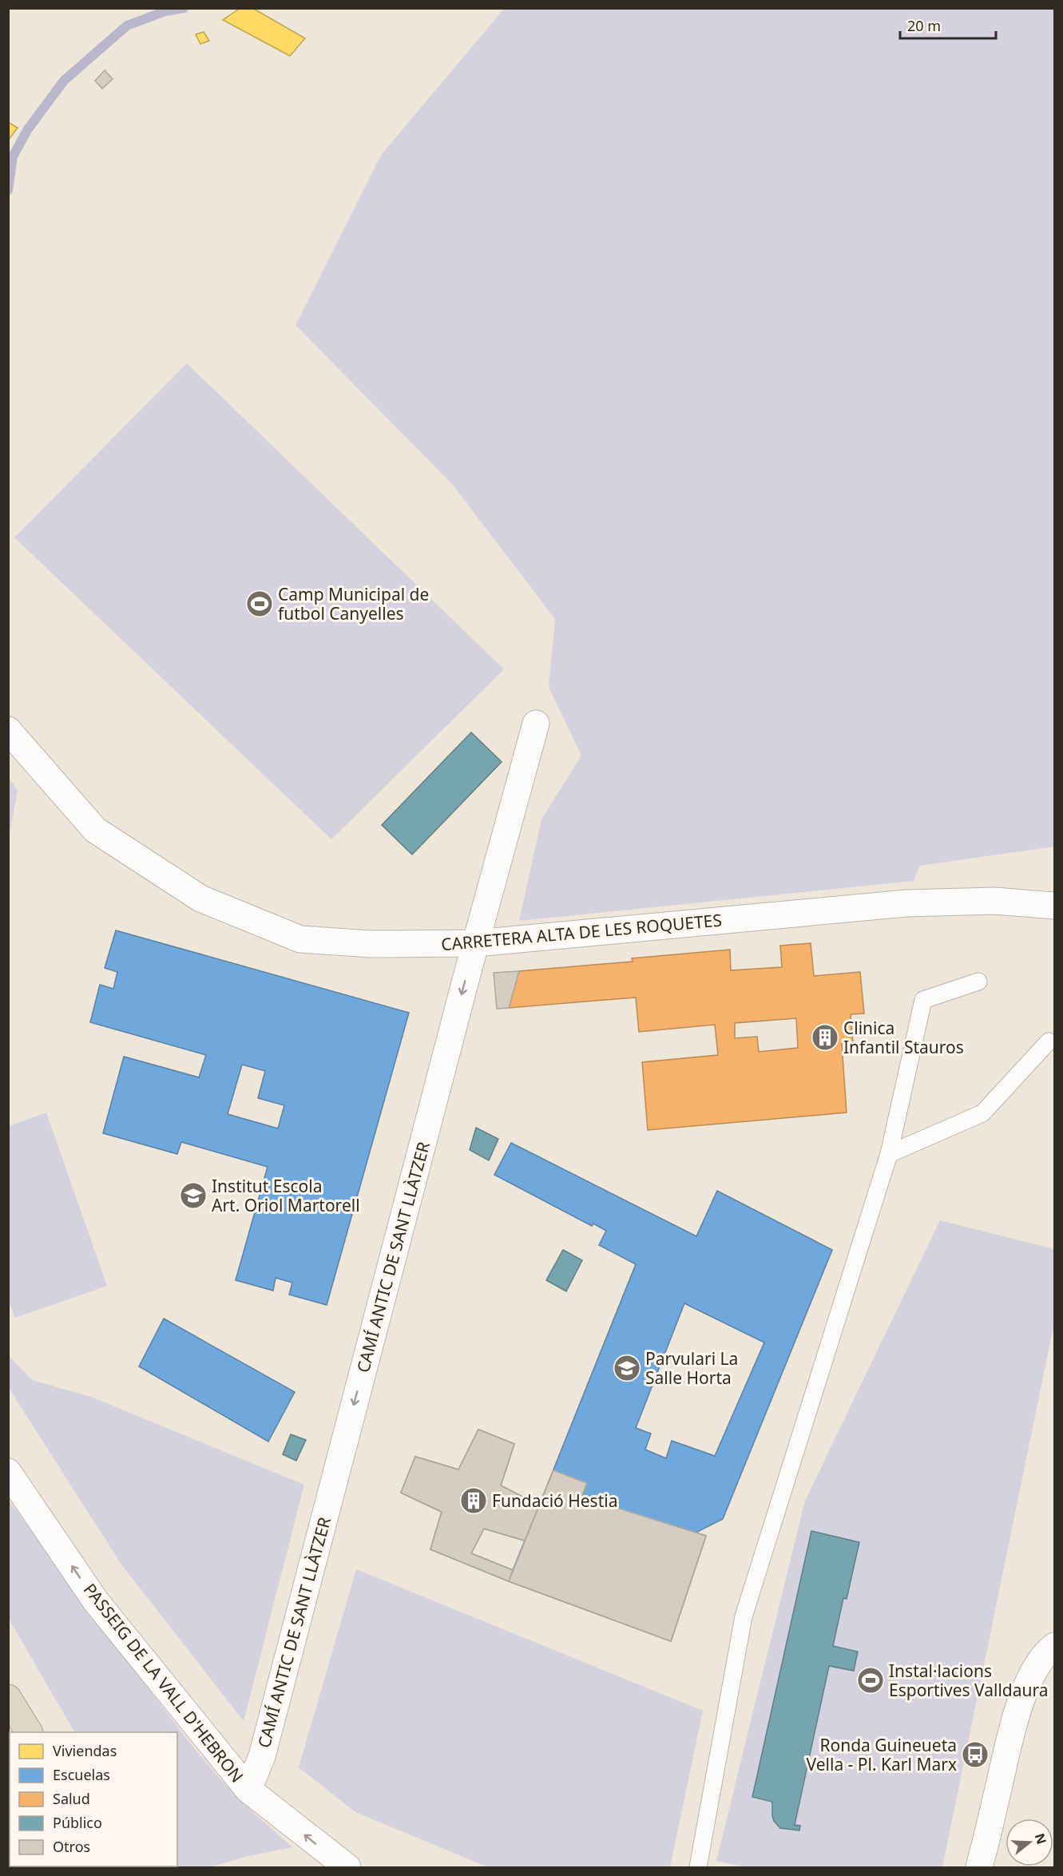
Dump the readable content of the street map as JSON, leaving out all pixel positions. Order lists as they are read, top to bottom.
{
  "streets": {
    "street": ["CARRETERA ALTA DE LES ROQUETES", "CAMÍ ANTIC DE SANT LLÀTZER", "PASSEIG DE LA VALL D'HEBRON"]
  },
  "crossings": [
    ["CARRETERA ALTA DE LES ROQUETES", "CAMÍ ANTIC DE SANT LLÀTZER"],
    ["CAMÍ ANTIC DE SANT LLÀTZER", "PASSEIG DE LA VALL D'HEBRON"]
  ],
  "one_way": ["CAMÍ ANTIC DE SANT LLÀTZER", "PASSEIG DE LA VALL D'HEBRON"],
  "places": {
    "sports": ["Camp Municipal de futbol Canyelles", "Instal·lacions Esportives Valldaura"],
    "building": ["Clinica Infantil Stauros", "Fundació Hestia"],
    "school or university": ["Institut Escola Art. Oriol Martorell", "Parvulari La Salle Horta"],
    "bus stop": ["Ronda Guineueta Vella - Pl. Karl Marx"]
  },
  "legend": [
    "Viviendas",
    "Escuelas",
    "Salud",
    "Público",
    "Otros"
  ],
  "scale_bar": "20 m",
  "north": "right"
}
